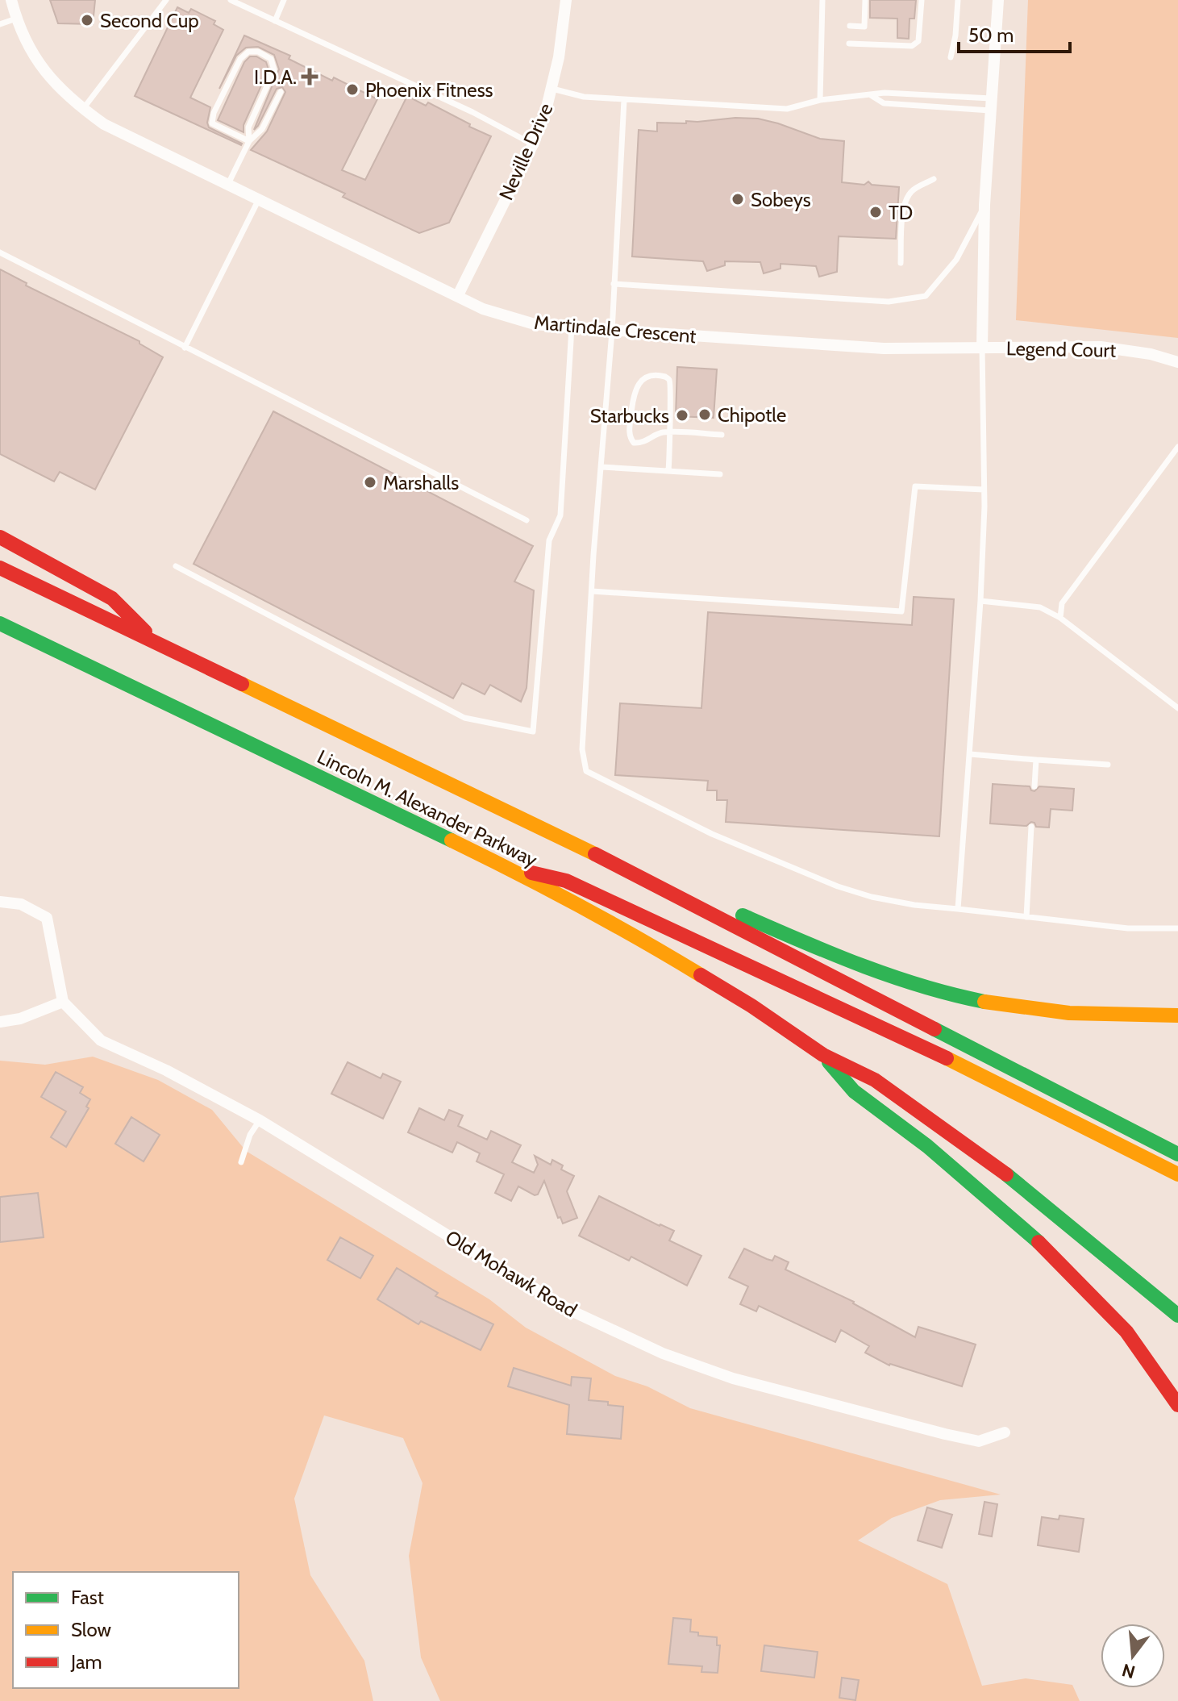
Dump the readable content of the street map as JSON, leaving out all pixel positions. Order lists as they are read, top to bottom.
{
  "streets": {
    "highway": ["Lincoln M. Alexander Parkway"],
    "street": [
      "Neville Drive",
      "Martindale Crescent",
      "Legend Court",
      "Old Mohawk Road"
    ]
  },
  "crossings": [
    ["Neville Drive", "Martindale Crescent"],
    ["Martindale Crescent", "Legend Court"]
  ],
  "places": {
    "other": [
      "Second Cup",
      "Phoenix Fitness",
      "Sobeys",
      "TD",
      "Chipotle",
      "Starbucks",
      "Marshalls"
    ],
    "health": ["I.D.A."]
  },
  "legend": ["Fast", "Slow", "Jam"],
  "scale_bar": "50 m",
  "north": "bottom"
}
